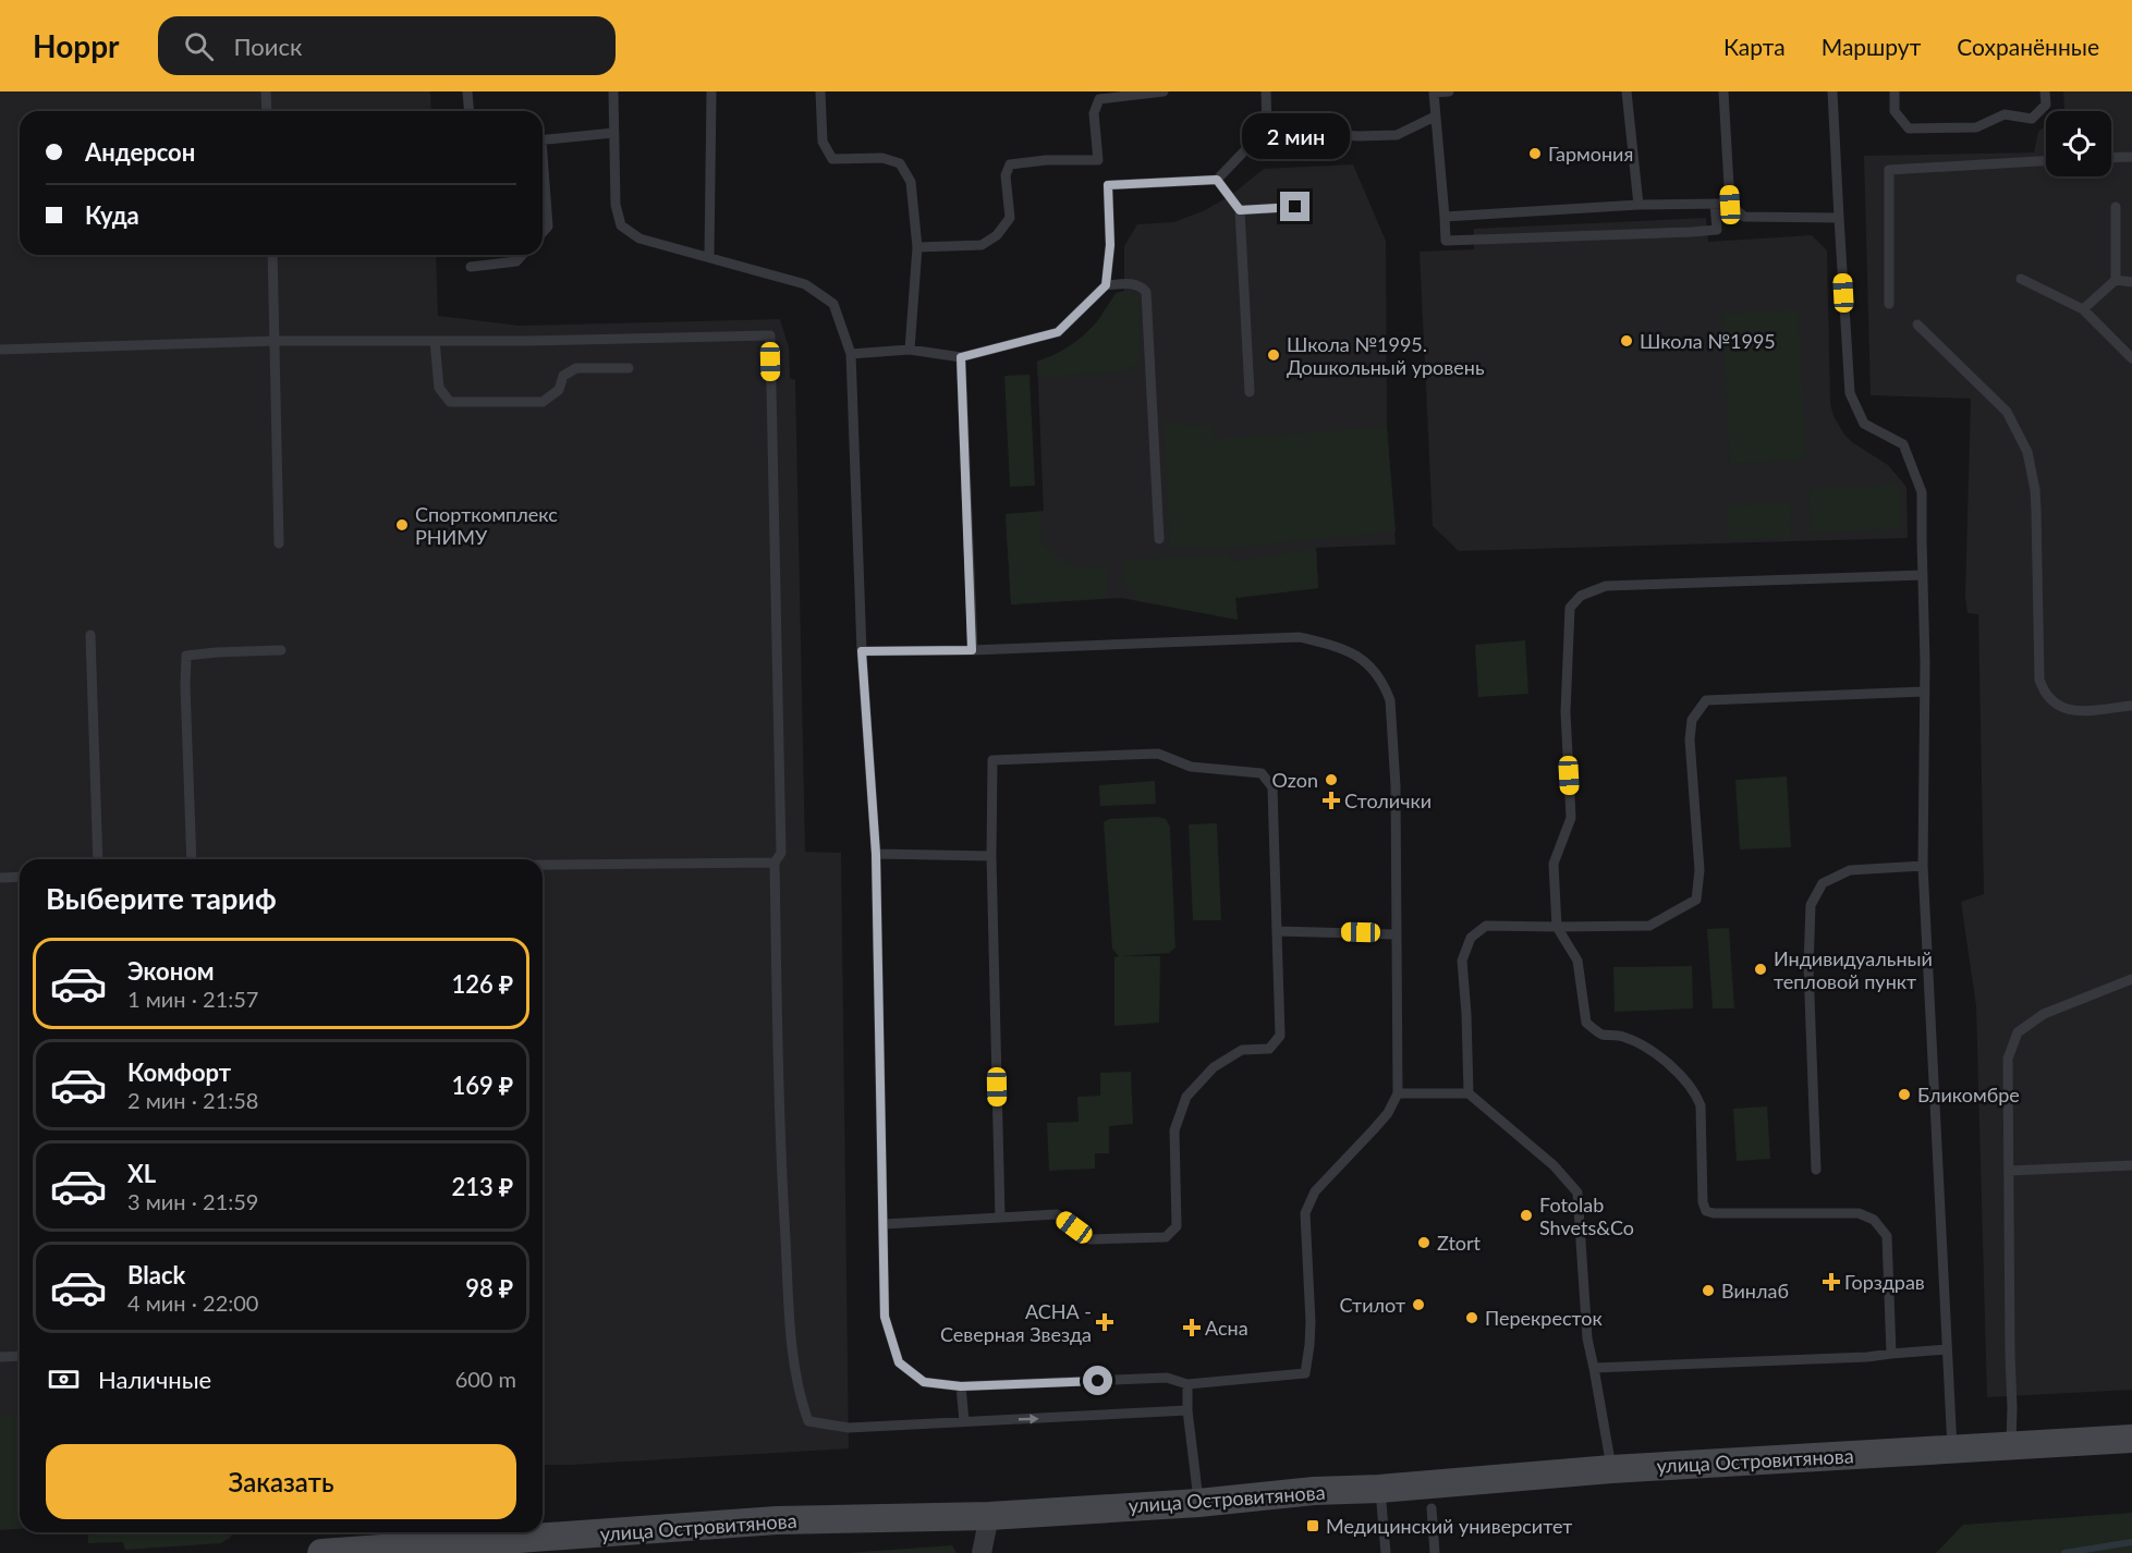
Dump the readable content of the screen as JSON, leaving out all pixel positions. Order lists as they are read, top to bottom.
{
  "streets": {
    "main road": ["улица Островитянова"]
  },
  "places": {
    "other": [
      "Гармония",
      "Школа №1995",
      "Школа №1995. Дошкольный уровень",
      "Спорткомплекс РНИМУ",
      "Ozon",
      "Индивидуальный тепловой пункт",
      "Бликомбре",
      "Fotolab Shvets&Co",
      "Ztort",
      "Винлаб",
      "Стилот",
      "Перекресток"
    ],
    "health": [
      "Столички",
      "Горздрав",
      "АСНА - Северная Звезда",
      "Асна"
    ],
    "transit": ["Медицинский университет"]
  },
  "page": {
    "header": "Hoppr",
    "search": "Поиск",
    "nav": ["Карта", "Маршрут", "Сохранённые"],
    "banner": ["Андерсон", "Куда"],
    "bubble": "2 мин",
    "heading": "Выберите тариф",
    "list": [
      {
        "name": "Эконом",
        "note": "1 мин · 21:57",
        "value": "126 ₽"
      },
      {
        "name": "Комфорт",
        "note": "2 мин · 21:58",
        "value": "169 ₽"
      },
      {
        "name": "XL",
        "note": "3 мин · 21:59",
        "value": "213 ₽"
      },
      {
        "name": "Black",
        "note": "4 мин · 22:00",
        "value": "98 ₽"
      }
    ],
    "pay": ["Наличные", "600 m"],
    "buttons": "Заказать"
  }
}
